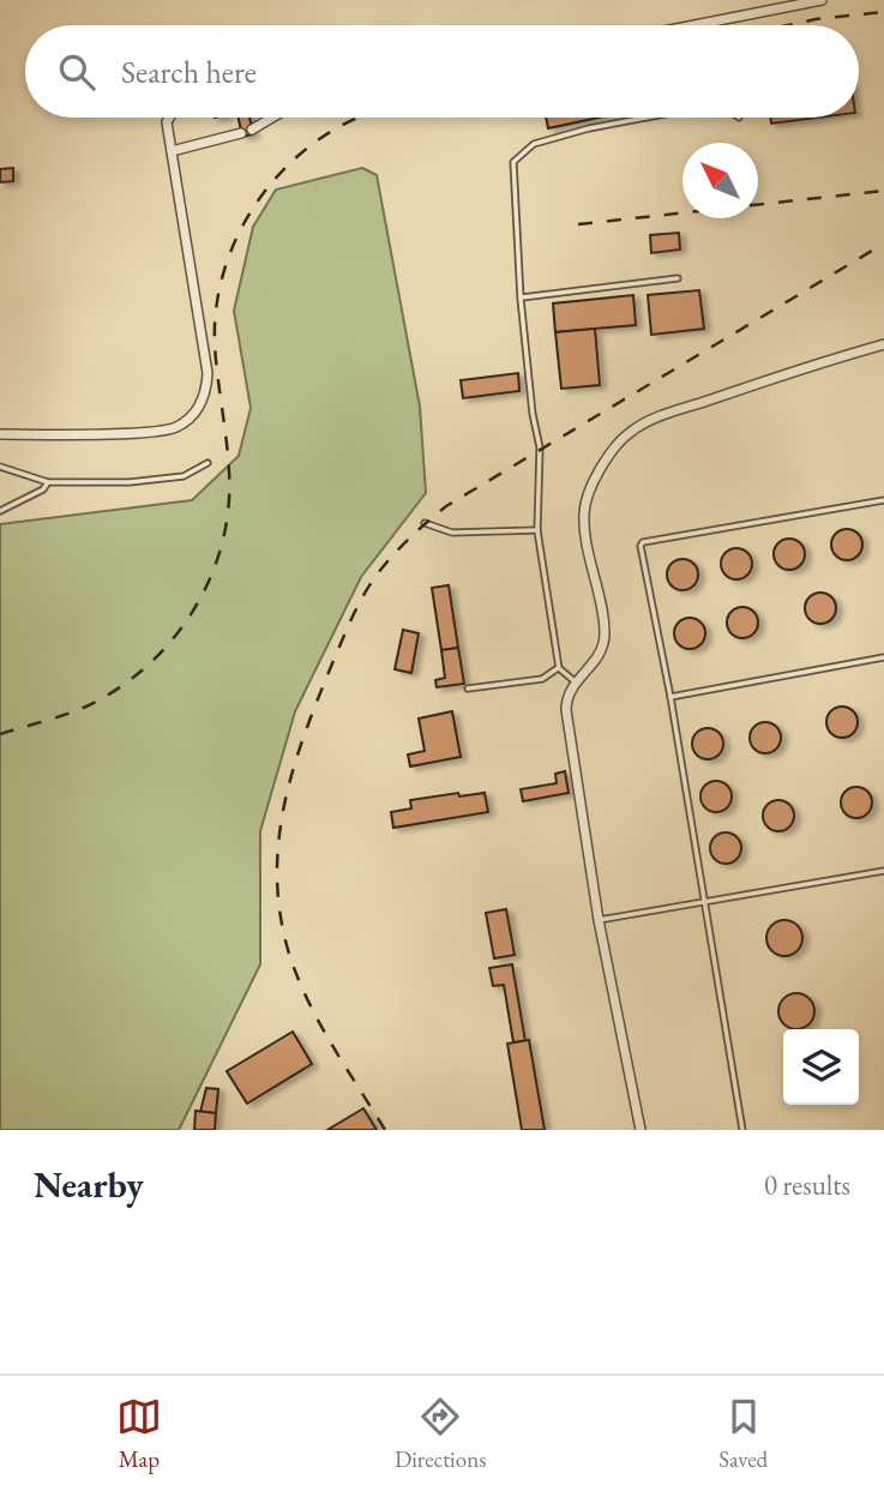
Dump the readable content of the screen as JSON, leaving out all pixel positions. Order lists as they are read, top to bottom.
{
  "north": "top left",
  "page": {
    "search": "Search here",
    "heading": ["Nearby", "0 results"],
    "nav": ["Map", "Directions", "Saved"]
  }
}
